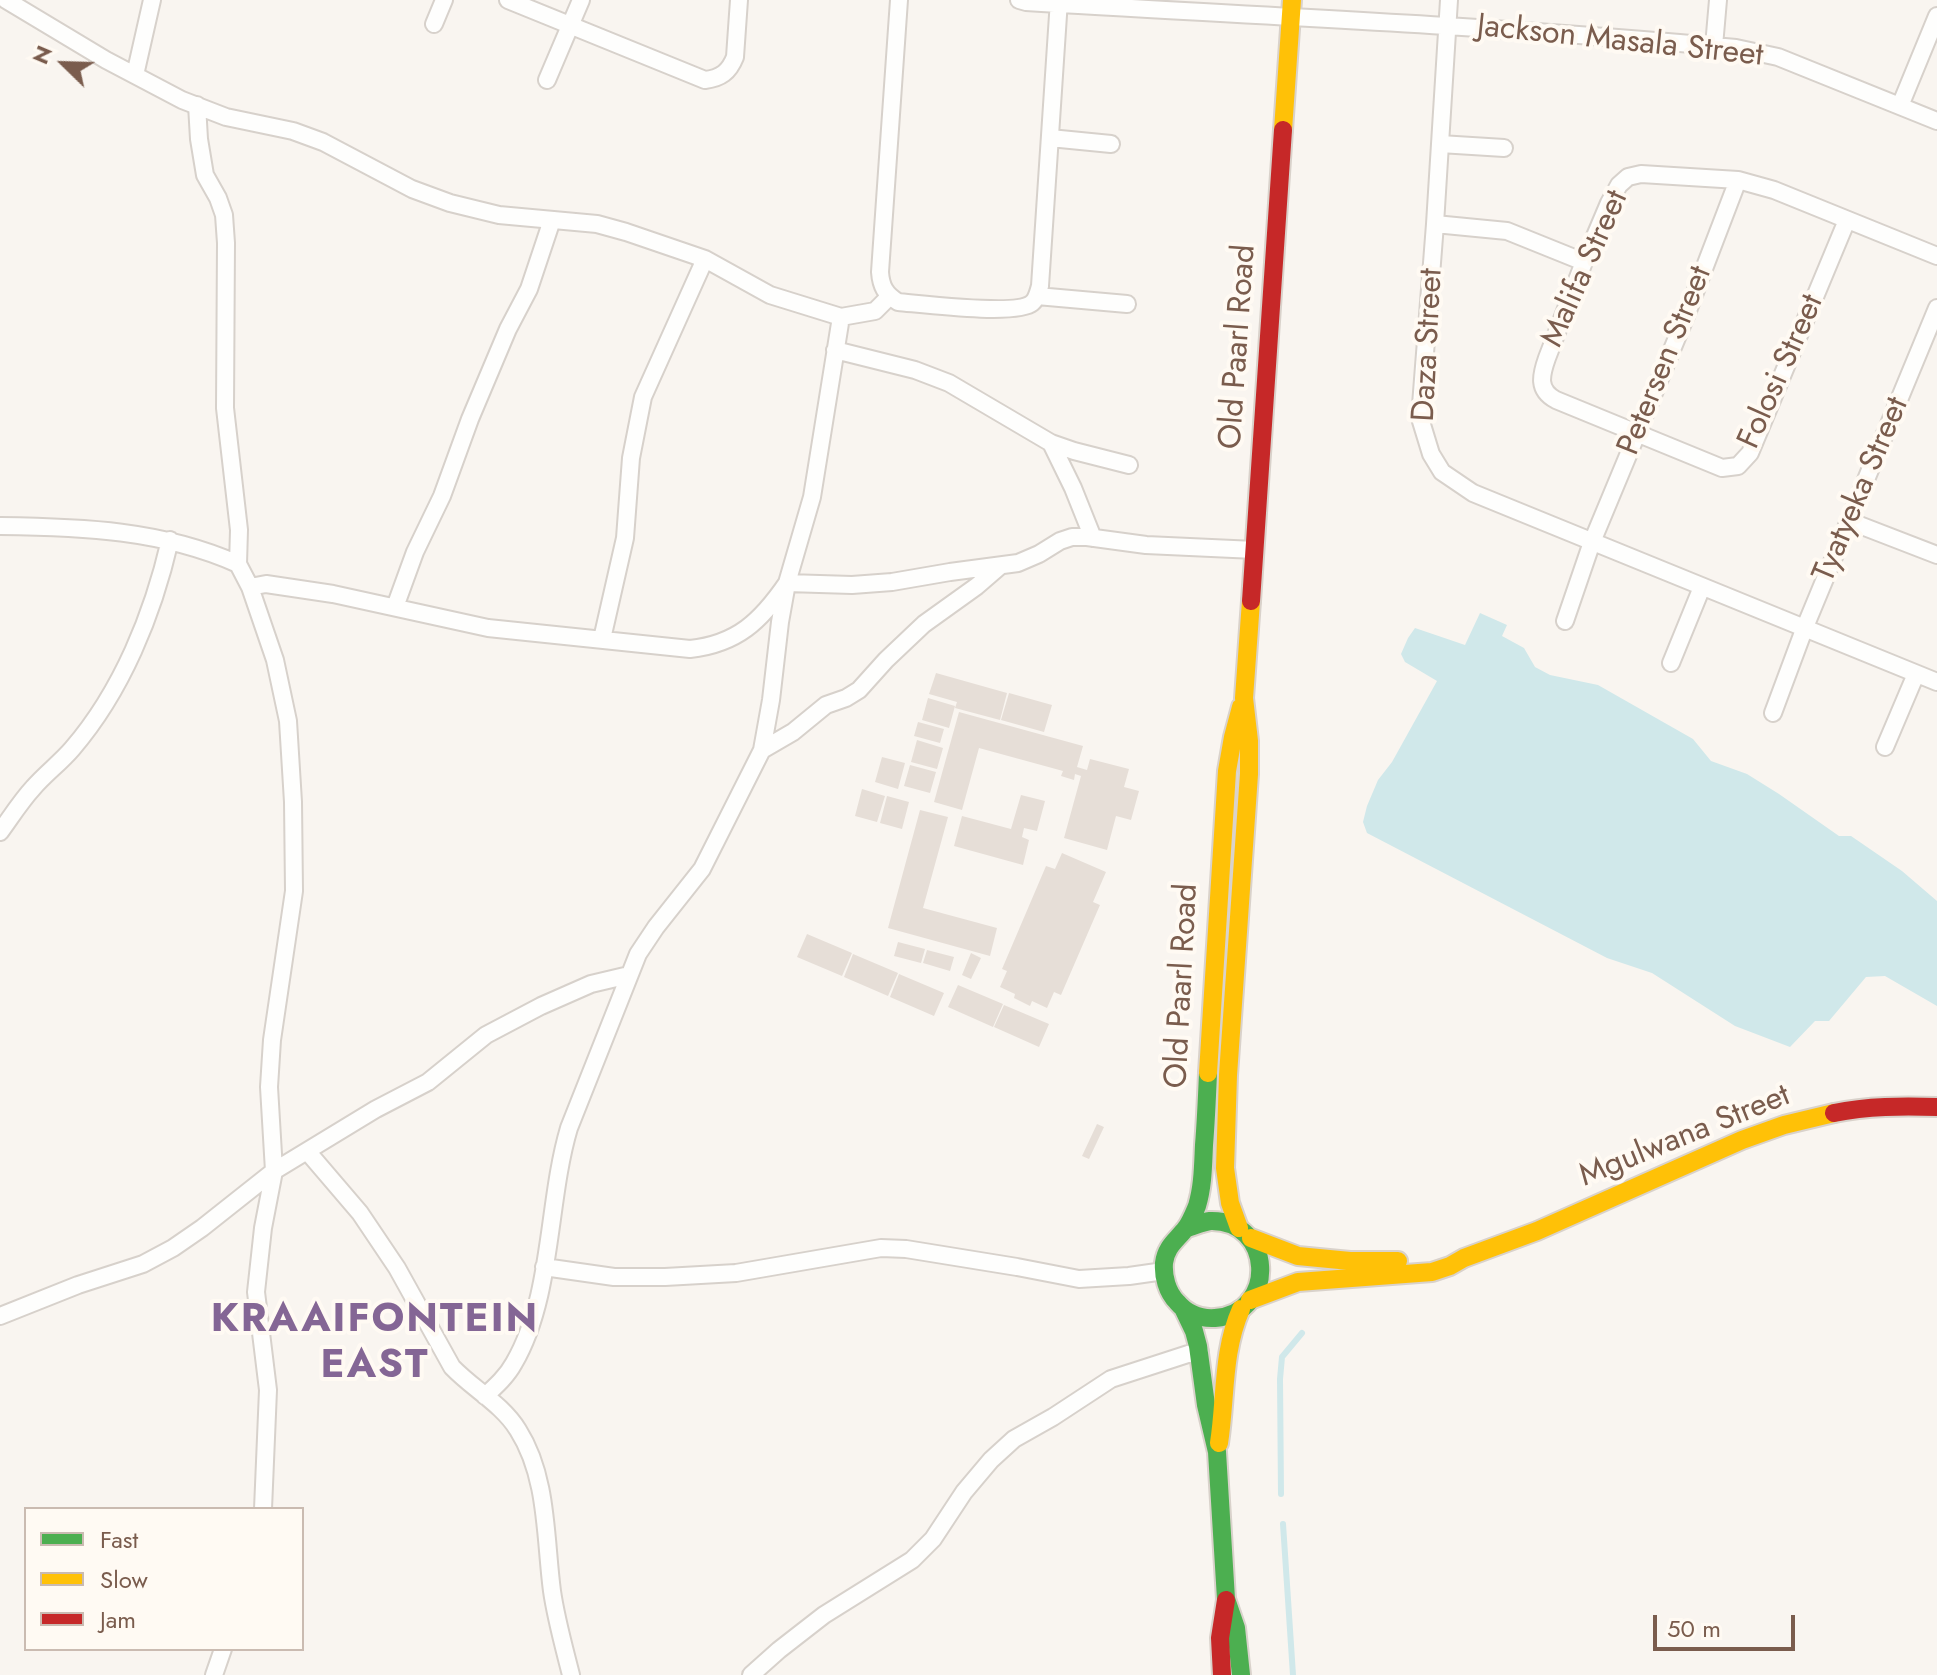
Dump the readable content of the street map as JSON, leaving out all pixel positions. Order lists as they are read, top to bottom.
{
  "streets": {
    "main road": ["Old Paarl Road", "Mgulwana Street"],
    "street": [
      "Jackson Masala Street",
      "Malifa Street",
      "Daza Street",
      "Petersen Street",
      "Folosi Street",
      "Tyatyeka Street"
    ]
  },
  "crossings": [
    ["Jackson Masala Street", "Daza Street"],
    ["Jackson Masala Street", "Old Paarl Road"],
    ["Malifa Street", "Petersen Street"],
    ["Malifa Street", "Folosi Street"],
    ["Daza Street", "Petersen Street"],
    ["Daza Street", "Tyatyeka Street"],
    ["Old Paarl Road", "Mgulwana Street"],
    ["Petersen Street", "Folosi Street"]
  ],
  "districts": ["KRAAIFONTEIN EAST"],
  "legend": ["Fast", "Slow", "Jam"],
  "scale_bar": "50 m",
  "north": "top left"
}
